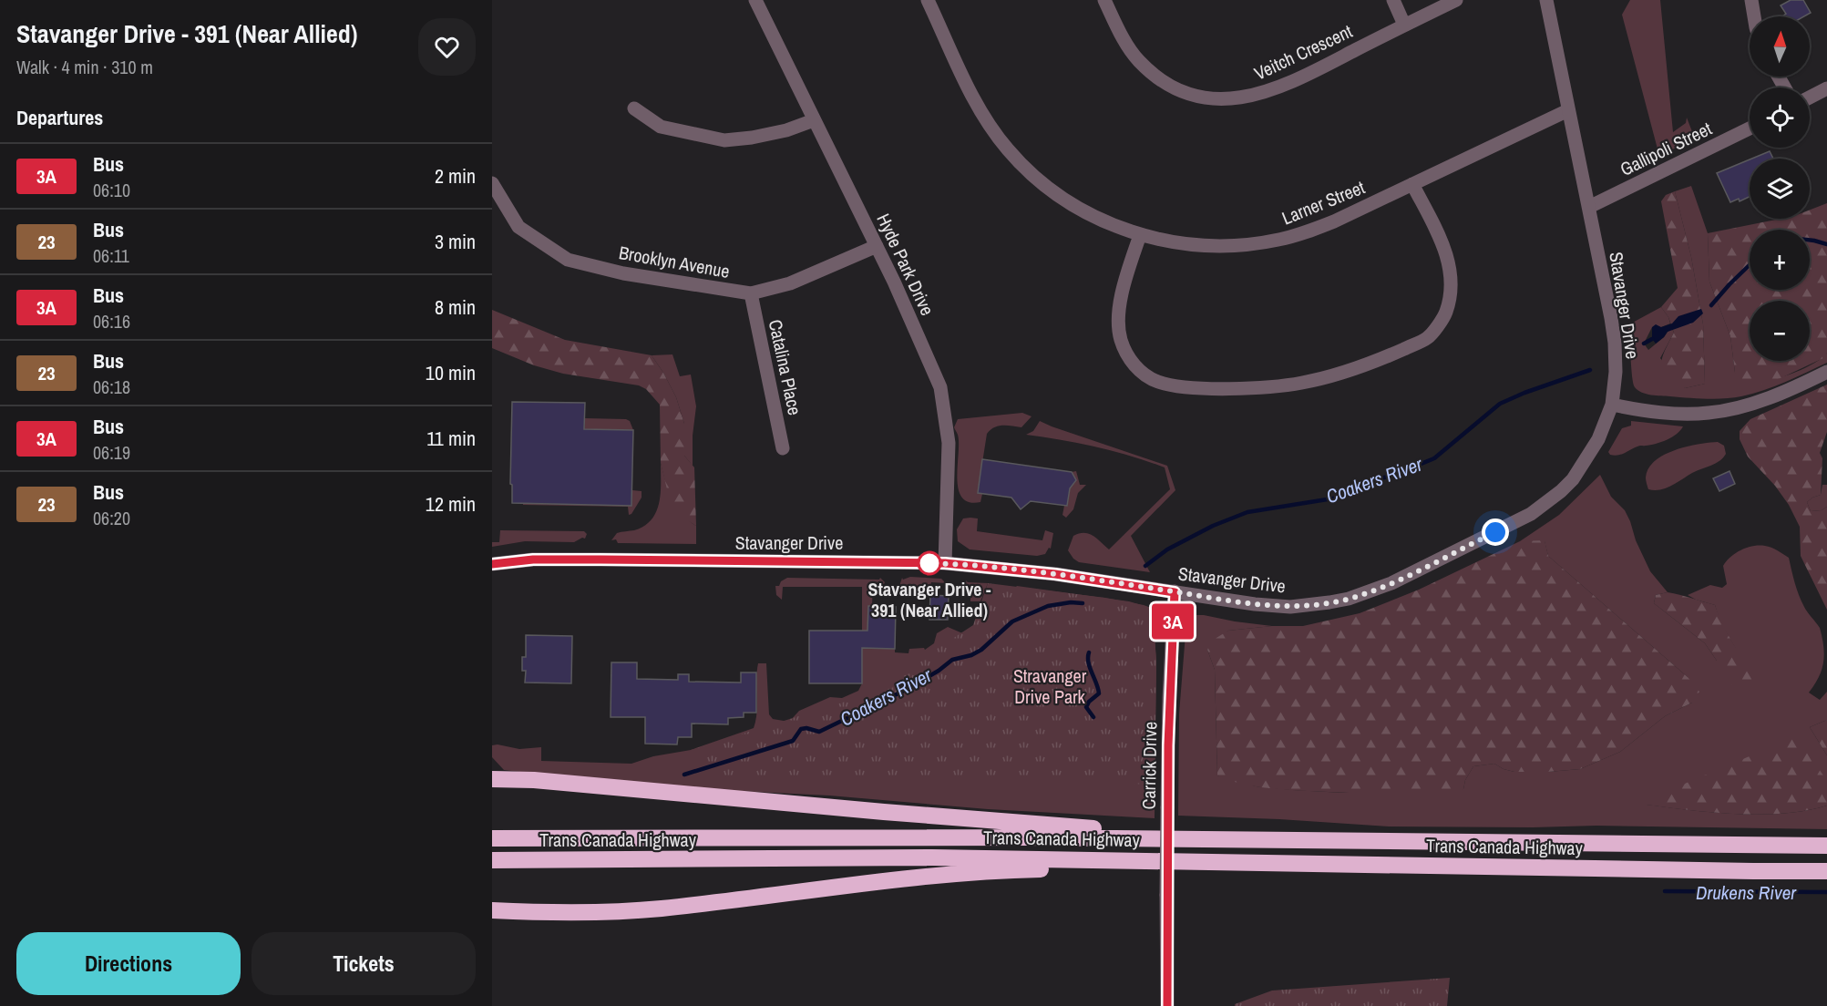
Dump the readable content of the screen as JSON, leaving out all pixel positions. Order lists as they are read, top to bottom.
{
  "streets": {
    "highway": ["Trans Canada Highway"],
    "street": [
      "Veitch Crescent",
      "Gallipoli Street",
      "Larner Street",
      "Brooklyn Avenue",
      "Hyde Park Drive",
      "Stavanger Drive",
      "Catalina Place",
      "Carrick Drive"
    ]
  },
  "crossings": [
    ["Gallipoli Street", "Stavanger Drive"],
    ["Larner Street", "Stavanger Drive"],
    ["Brooklyn Avenue", "Hyde Park Drive"],
    ["Brooklyn Avenue", "Catalina Place"],
    ["Hyde Park Drive", "Stavanger Drive"],
    ["Stavanger Drive", "Carrick Drive"]
  ],
  "water": ["Coakers River", "Drukens River"],
  "parks": ["Stravanger Drive Park"],
  "places": ["Stavanger Drive - 391 (Near Allied)"],
  "lines": ["bus line 3A"],
  "north": "top",
  "page": {
    "heading": [
      ["Stavanger Drive - 391 (Near Allied)", "Walk · 4 min · 310 m"],
      "Departures"
    ],
    "on_map": "3A",
    "map_buttons": ["+", "−"],
    "list": [
      {
        "mark": "3A",
        "name": "Bus",
        "note": "06:10",
        "value": "2 min"
      },
      {
        "mark": "23",
        "name": "Bus",
        "note": "06:11",
        "value": "3 min"
      },
      {
        "mark": "3A",
        "name": "Bus",
        "note": "06:16",
        "value": "8 min"
      },
      {
        "mark": "23",
        "name": "Bus",
        "note": "06:18",
        "value": "10 min"
      },
      {
        "mark": "3A",
        "name": "Bus",
        "note": "06:19",
        "value": "11 min"
      },
      {
        "mark": "23",
        "name": "Bus",
        "note": "06:20",
        "value": "12 min"
      }
    ],
    "buttons": ["Directions", "Tickets"]
  }
}
